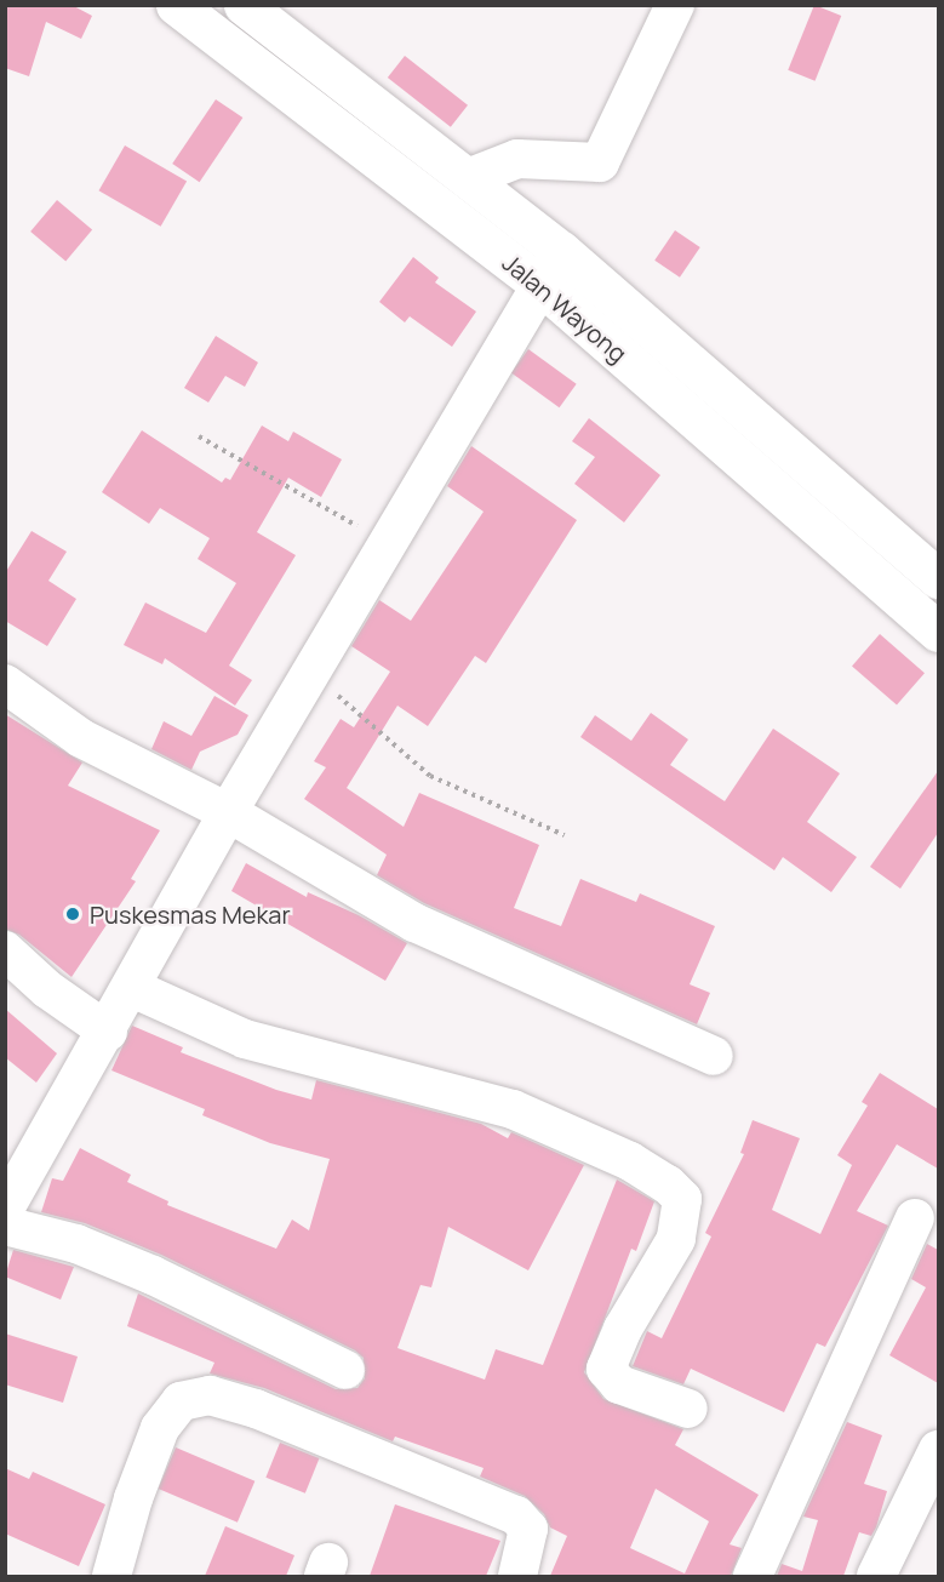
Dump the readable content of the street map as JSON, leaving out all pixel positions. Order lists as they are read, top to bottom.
{
  "streets": {
    "street": ["Jalan Wayong"]
  },
  "places": ["Puskesmas Mekar"]
}
